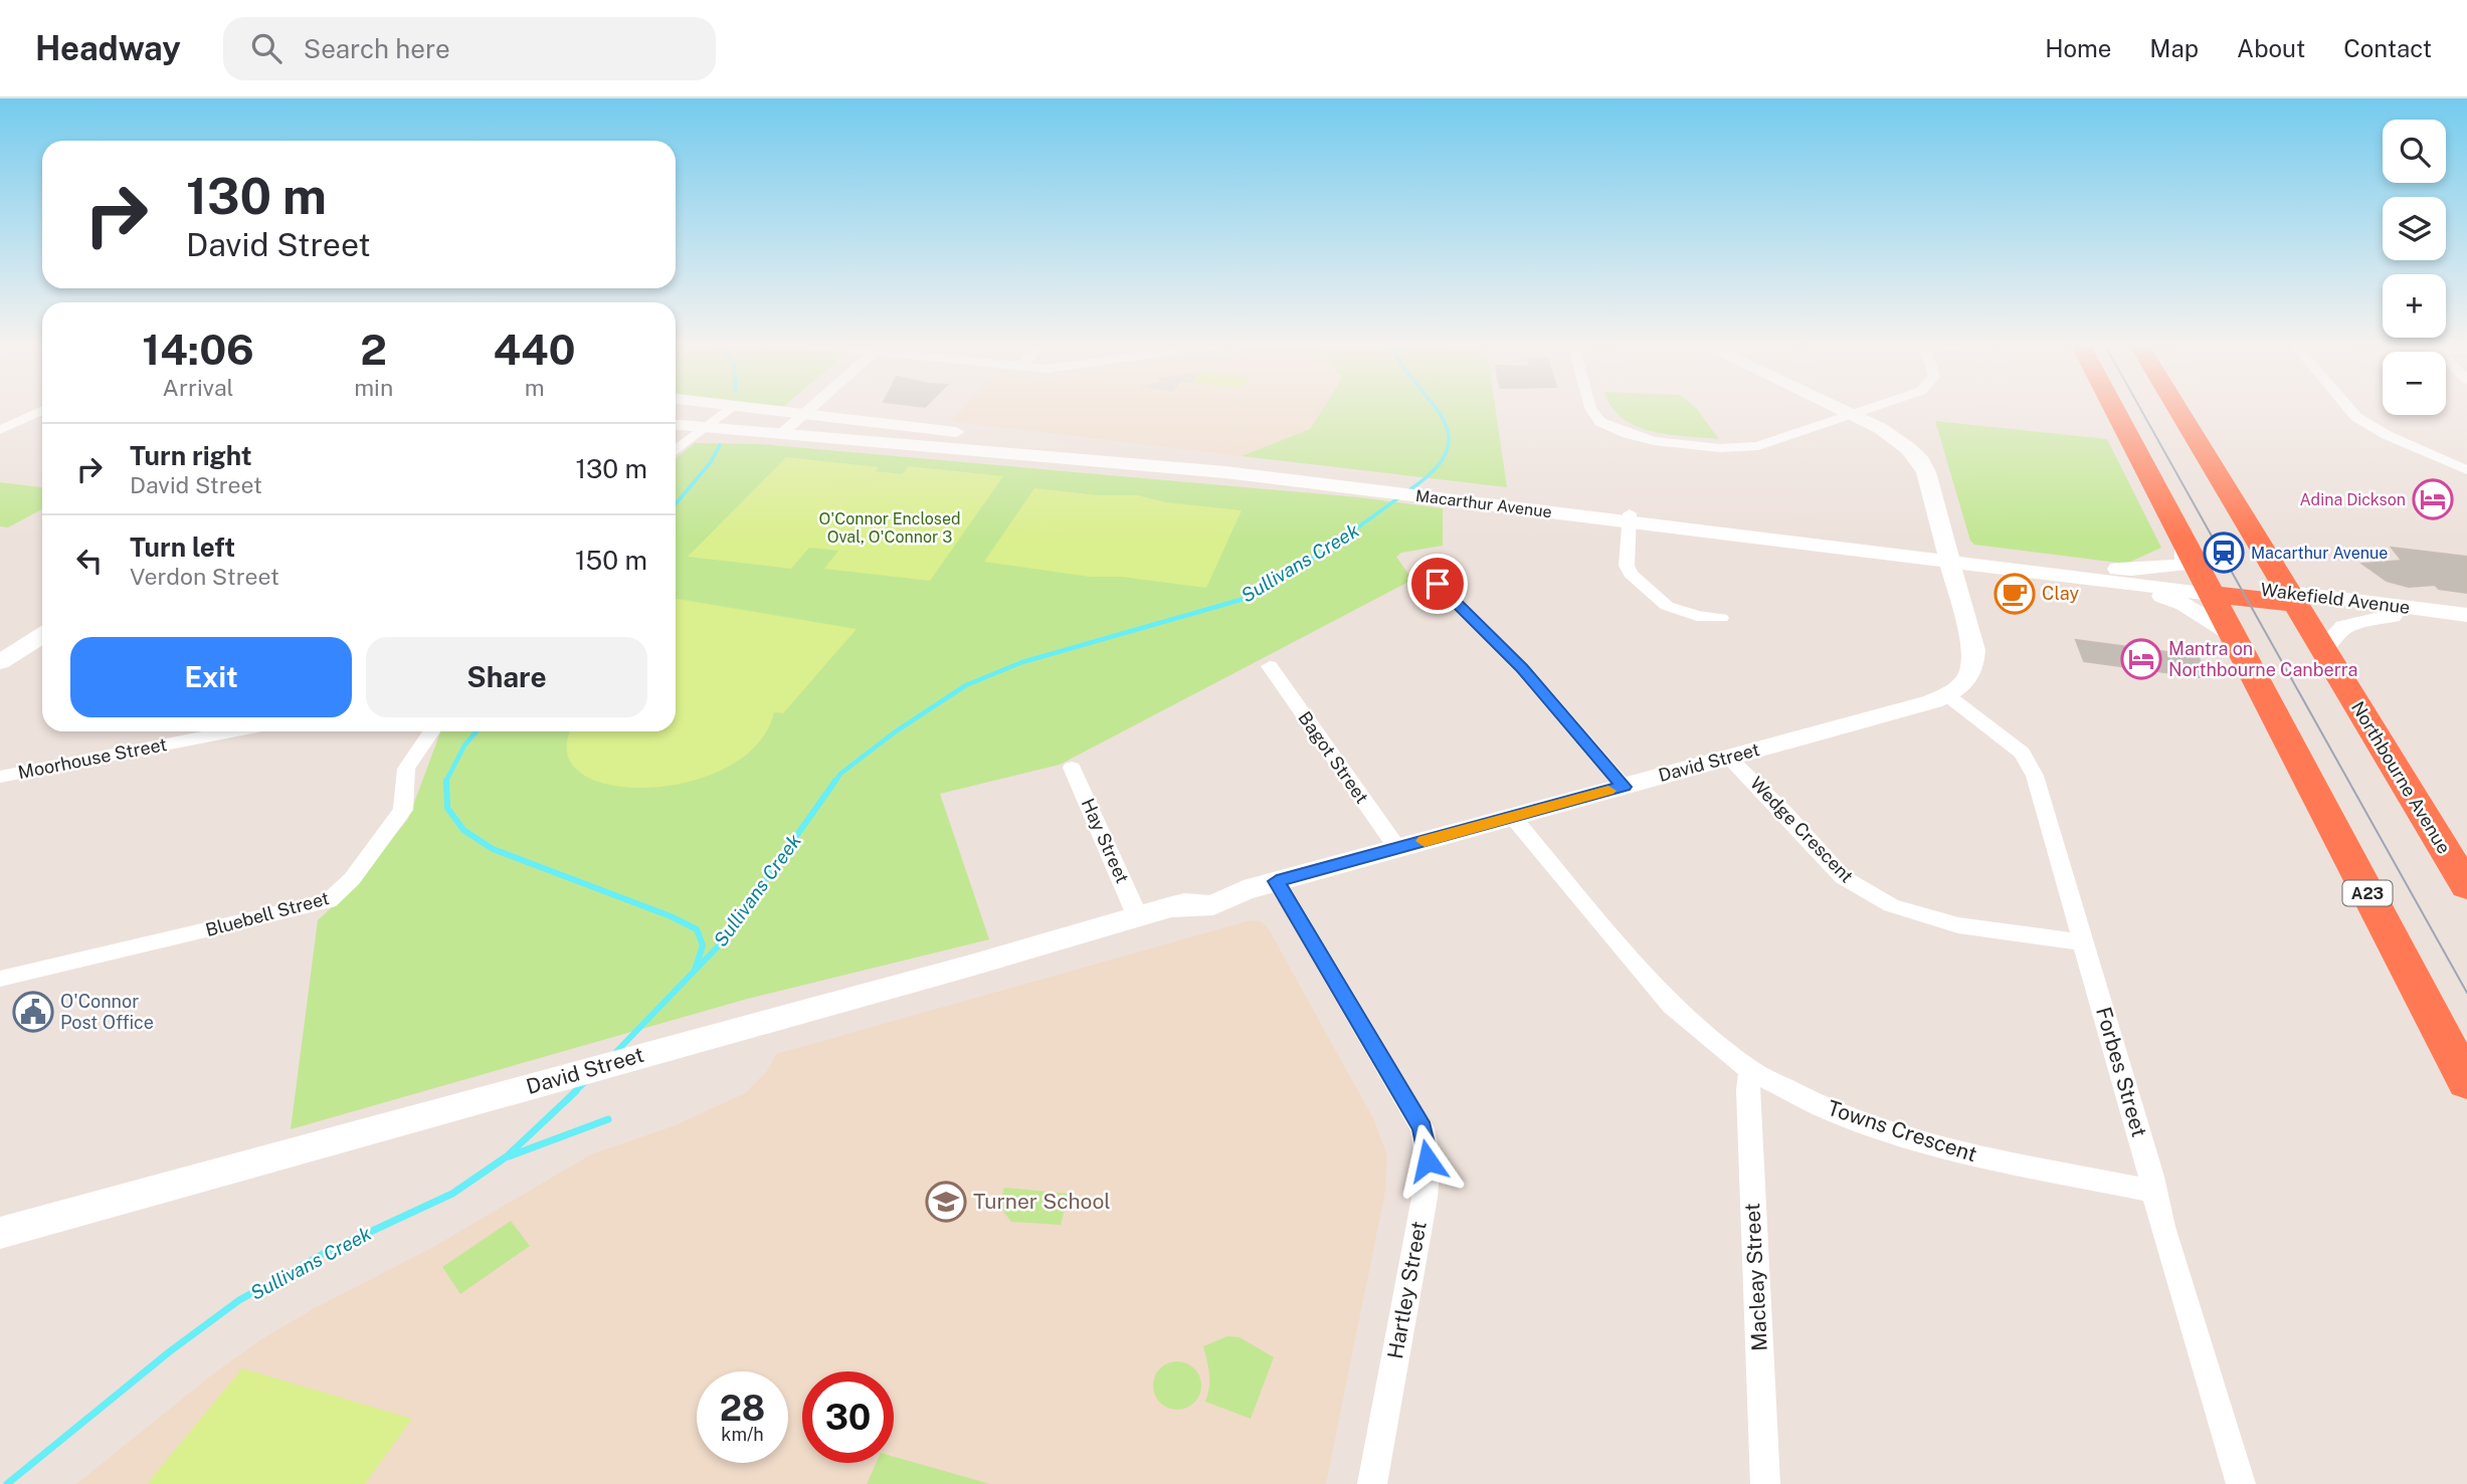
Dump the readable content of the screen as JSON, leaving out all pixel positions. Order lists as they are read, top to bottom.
{
  "streets": {
    "highway": [
      "Macarthur Avenue",
      "Wakefield Avenue",
      "Northbourne Avenue",
      "A23"
    ],
    "main road": ["David Street"],
    "street": [
      "Bagot Street",
      "Moorhouse Street",
      "Wedge Crescent",
      "Hay Street",
      "Bluebell Street",
      "Forbes Street",
      "Towns Crescent",
      "Macleay Street",
      "Hartley Street"
    ]
  },
  "crossings": [
    ["Macarthur Avenue", "Wakefield Avenue"],
    ["Macarthur Avenue", "David Street"],
    ["Macarthur Avenue", "Northbourne Avenue"],
    ["Macarthur Avenue", "A23"],
    ["Wakefield Avenue", "Northbourne Avenue"],
    ["Wakefield Avenue", "A23"],
    ["Bagot Street", "David Street"],
    ["David Street", "Wedge Crescent"],
    ["David Street", "Hay Street"],
    ["David Street", "Forbes Street"],
    ["David Street", "Towns Crescent"],
    ["David Street", "Hartley Street"],
    ["Wedge Crescent", "Forbes Street"],
    ["Forbes Street", "Towns Crescent"],
    ["Towns Crescent", "Macleay Street"]
  ],
  "water": ["Sullivans Creek"],
  "parks": ["O'Connor Enclosed Oval, O'Connor 3"],
  "places": {
    "hotel": ["Adina Dickson", "Mantra on Northbourne Canberra"],
    "station": ["Macarthur Avenue"],
    "cafe": ["Clay"],
    "public building": ["O'Connor Post Office"],
    "school or university": ["Turner School"]
  },
  "page": {
    "header": "Headway",
    "search": "Search here",
    "nav": [
      "Home",
      "Map",
      "About",
      "Contact"
    ],
    "map_buttons": ["+", "−"],
    "turn": ["130 m", "David Street"],
    "eta": [
      "14:06",
      "Arrival",
      "2",
      "min",
      "440",
      "m"
    ],
    "list": [
      {
        "name": "Turn right",
        "note": "David Street",
        "value": "130 m"
      },
      {
        "name": "Turn left",
        "note": "Verdon Street",
        "value": "150 m"
      }
    ],
    "buttons": ["Exit", "Share"],
    "speed": "28 km/h",
    "limit": "30"
  }
}
